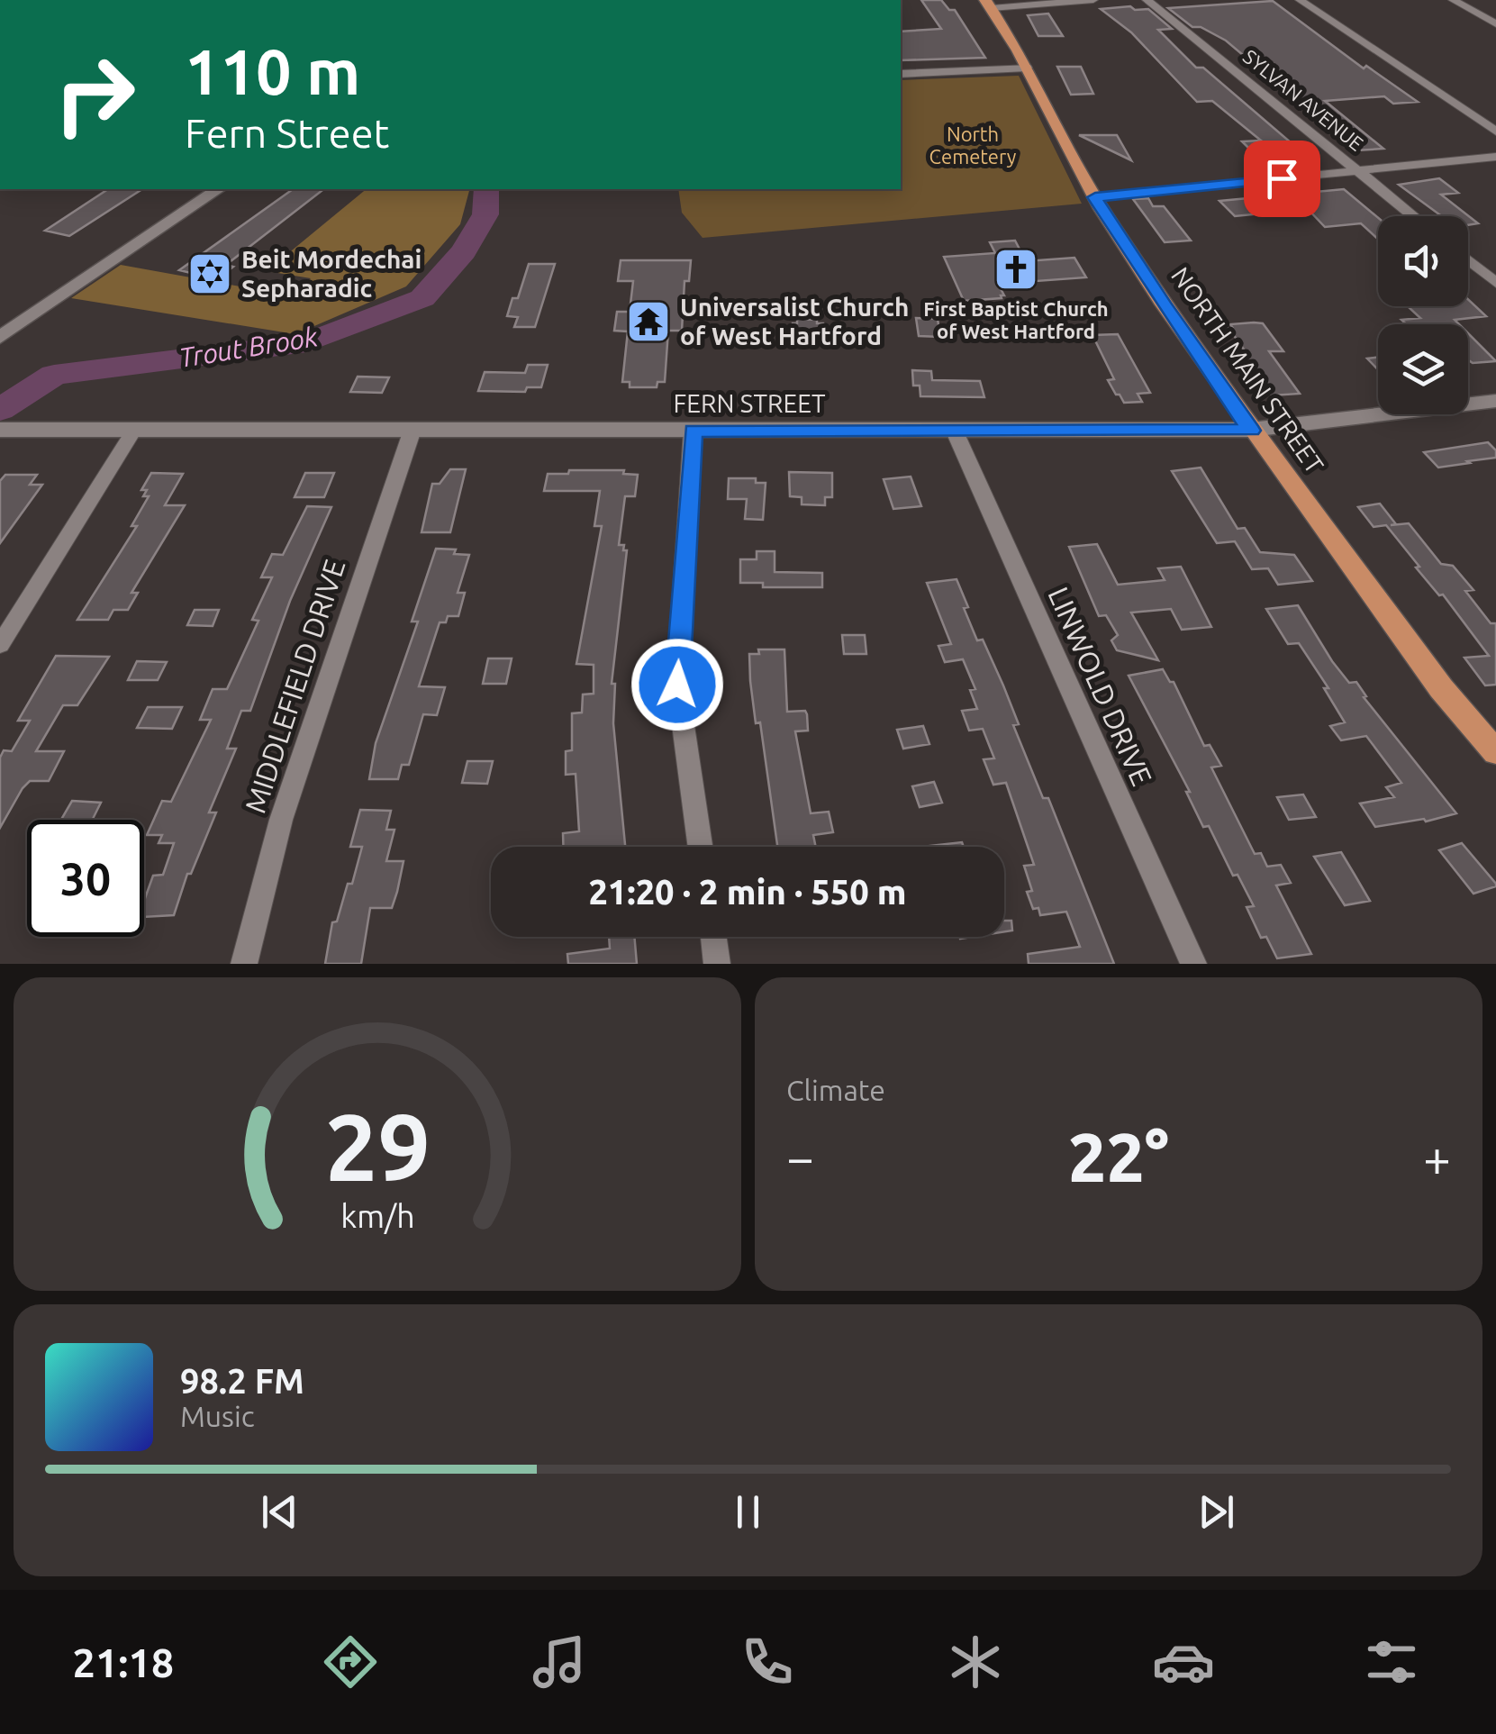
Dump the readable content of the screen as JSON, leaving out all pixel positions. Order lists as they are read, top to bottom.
{
  "streets": {
    "main road": ["NORTH MAIN STREET"],
    "street": [
      "SYLVAN AVENUE",
      "FERN STREET",
      "MIDDLEFIELD DRIVE",
      "LINWOLD DRIVE"
    ]
  },
  "crossings": [
    ["NORTH MAIN STREET", "FERN STREET"],
    ["FERN STREET", "MIDDLEFIELD DRIVE"],
    ["FERN STREET", "LINWOLD DRIVE"]
  ],
  "water": ["Trout Brook"],
  "parks": ["North Cemetery"],
  "places": {
    "church": ["First Baptist Church of West Hartford"],
    "synagogue": ["Beit Mordechai Sepharadic"],
    "temple": ["Universalist Church of West Hartford"]
  },
  "page": {
    "turn": ["110 m", "Fern Street"],
    "limit": "30",
    "trip": "21:20 · 2 min · 550 m",
    "tile": "Climate",
    "heat": ["−", "22°", "+"],
    "song": ["98.2 FM", "Music"],
    "tabs": "21:18",
    "gauge": ["29", "km/h"]
  }
}
